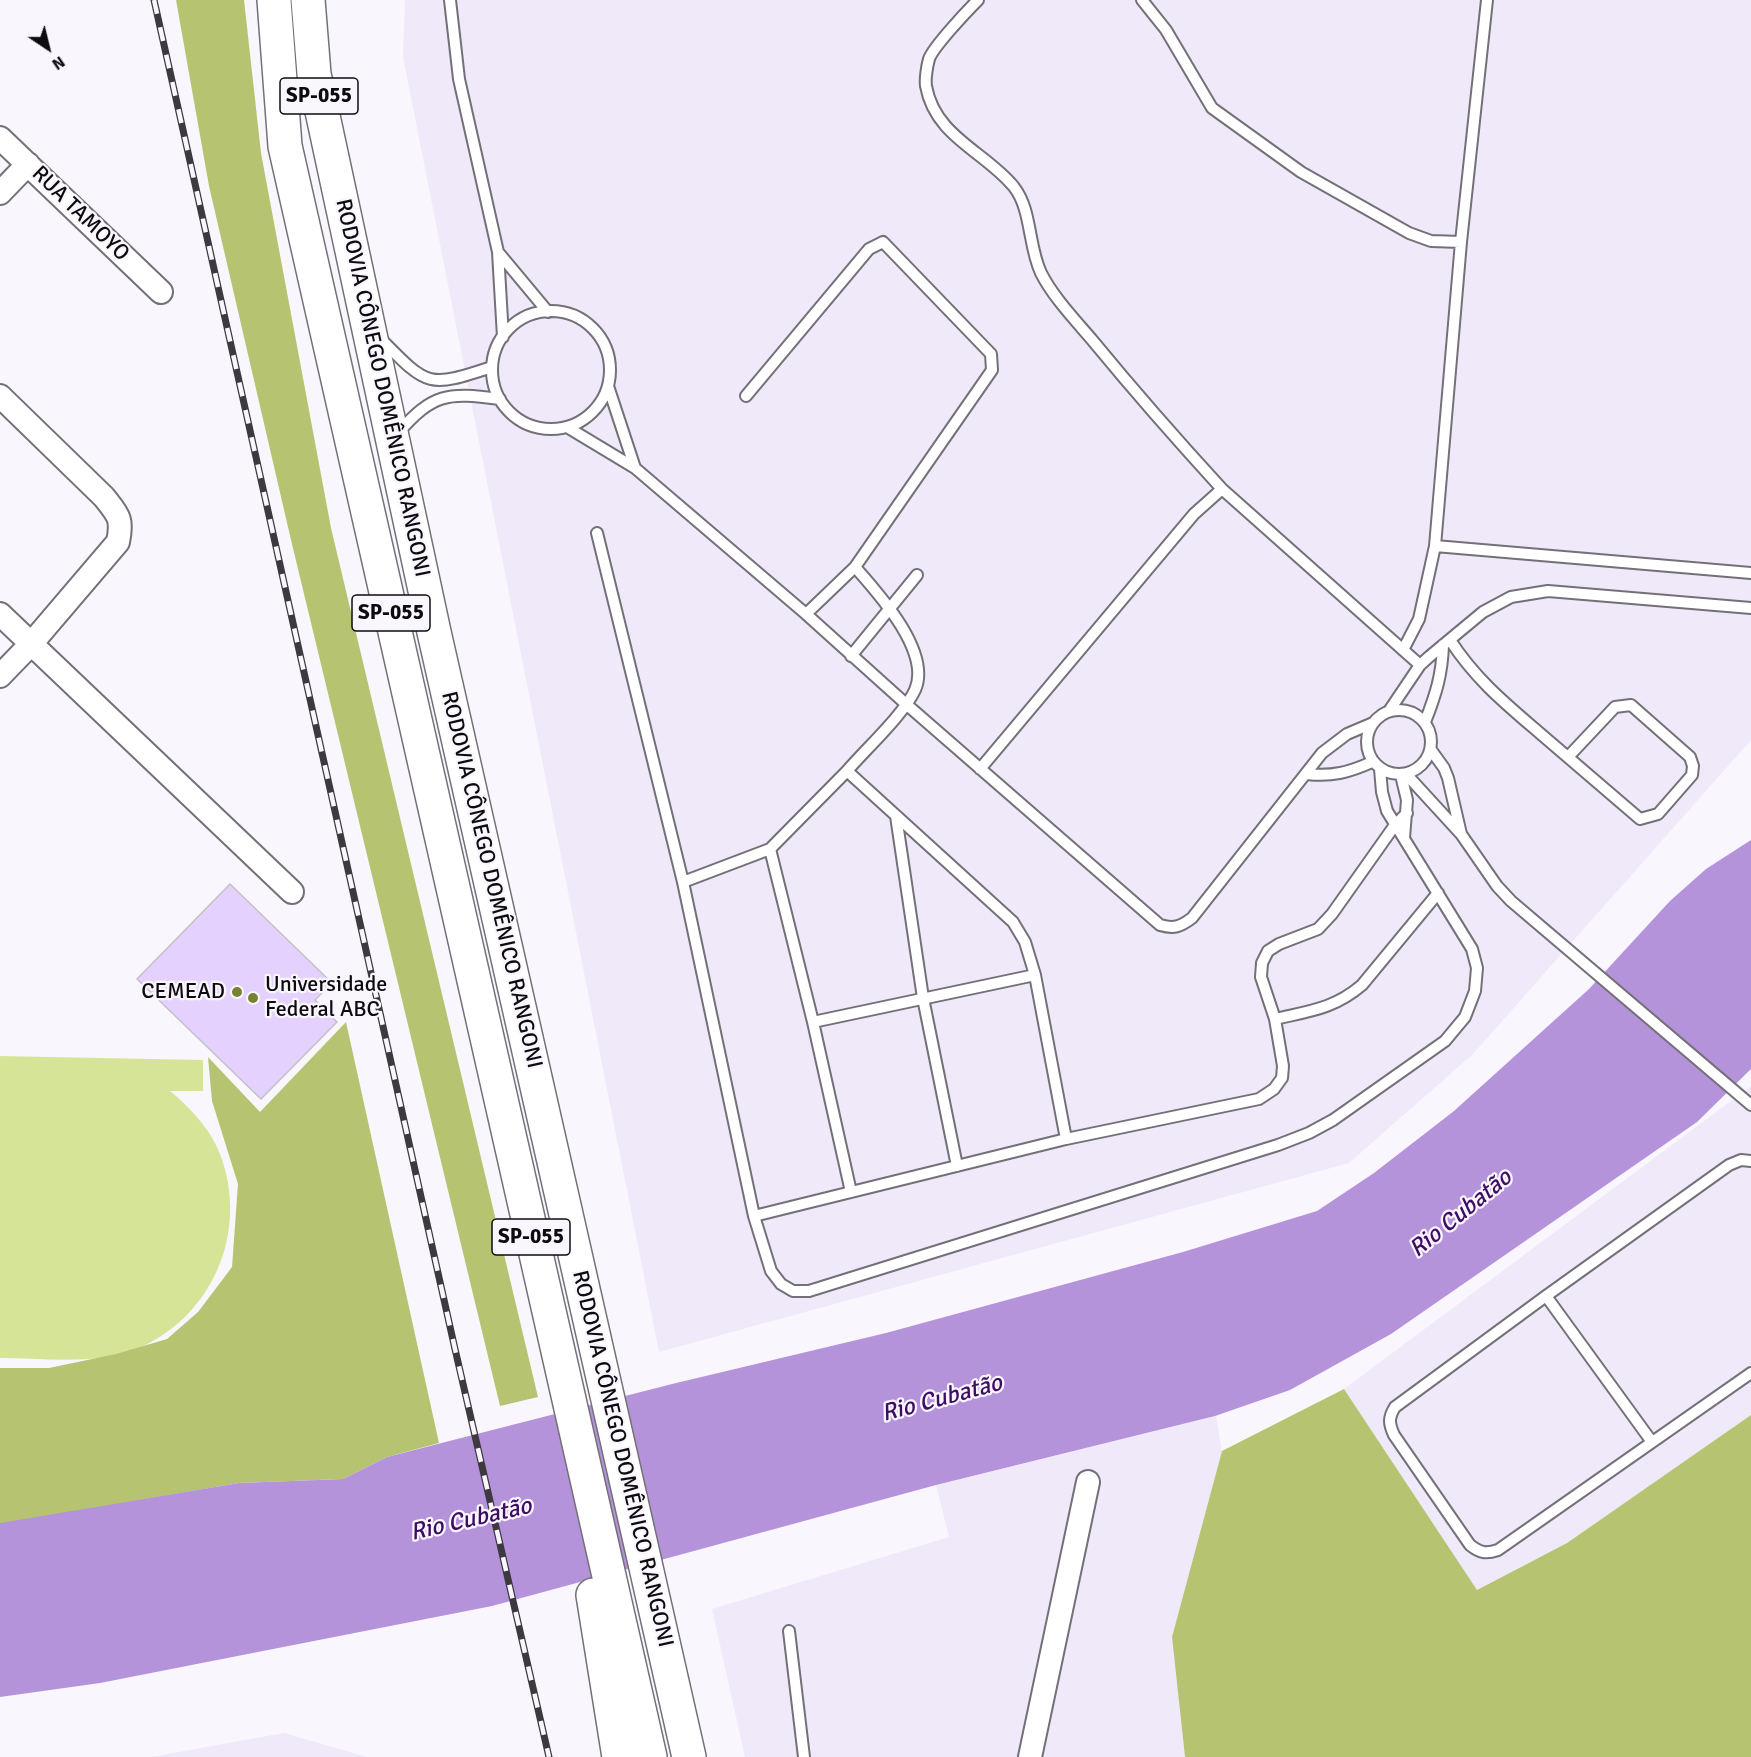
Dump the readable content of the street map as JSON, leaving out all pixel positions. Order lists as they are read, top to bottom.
{
  "streets": {
    "highway": ["SP-055", "RODOVIA CÔNEGO DOMÊNICO RANGONI"],
    "street": ["RUA TAMOYO"]
  },
  "water": ["Rio Cubatão"],
  "places": ["CEMEAD", "Universidade Federal ABC"],
  "north": "bottom right"
}
